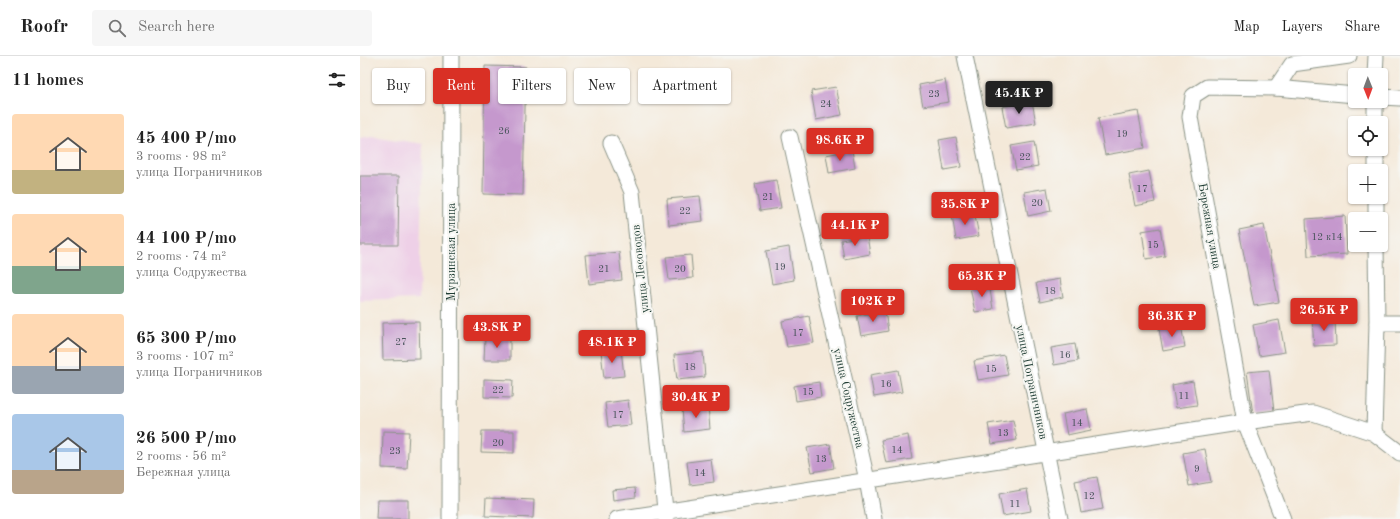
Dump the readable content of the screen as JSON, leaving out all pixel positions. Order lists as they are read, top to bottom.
{
  "streets": {
    "street": [
      "Бережная улица",
      "Мурзинская улица",
      "улица Лесоводов",
      "улица Пограничников",
      "улица Содружества"
    ]
  },
  "house_numbers": [
    "23",
    "24",
    "26",
    "19",
    "22",
    "17",
    "21",
    "20",
    "22",
    "12 к14",
    "15",
    "19",
    "21",
    "20",
    "18",
    "17",
    "27",
    "16",
    "18",
    "15",
    "16",
    "22",
    "15",
    "11",
    "17",
    "14",
    "13",
    "20",
    "14",
    "23",
    "13",
    "9",
    "14",
    "12",
    "11"
  ],
  "north": "bottom",
  "page": {
    "header": "Roofr",
    "search": "Search here",
    "nav": ["Map", "Layers", "Share"],
    "heading": "11 homes",
    "map_buttons": ["+", "−"],
    "chip": [
      "Buy",
      "Rent",
      "Filters",
      "New",
      "Apartment"
    ],
    "price": [
      "45.4K ₽",
      "98.6K ₽",
      "35.8K ₽",
      "44.1K ₽",
      "65.3K ₽",
      "102K ₽",
      "26.5K ₽",
      "36.3K ₽",
      "43.8K ₽",
      "48.1K ₽",
      "30.4K ₽"
    ],
    "list": [
      {
        "name": "45 400 ₽/mo",
        "note": "3 rooms · 98 m² · улица Пограничников"
      },
      {
        "name": "44 100 ₽/mo",
        "note": "2 rooms · 74 m² · улица Содружества"
      },
      {
        "name": "65 300 ₽/mo",
        "note": "3 rooms · 107 m² · улица Пограничников"
      },
      {
        "name": "26 500 ₽/mo",
        "note": "2 rooms · 56 m² · Бережная улица"
      }
    ]
  }
}
